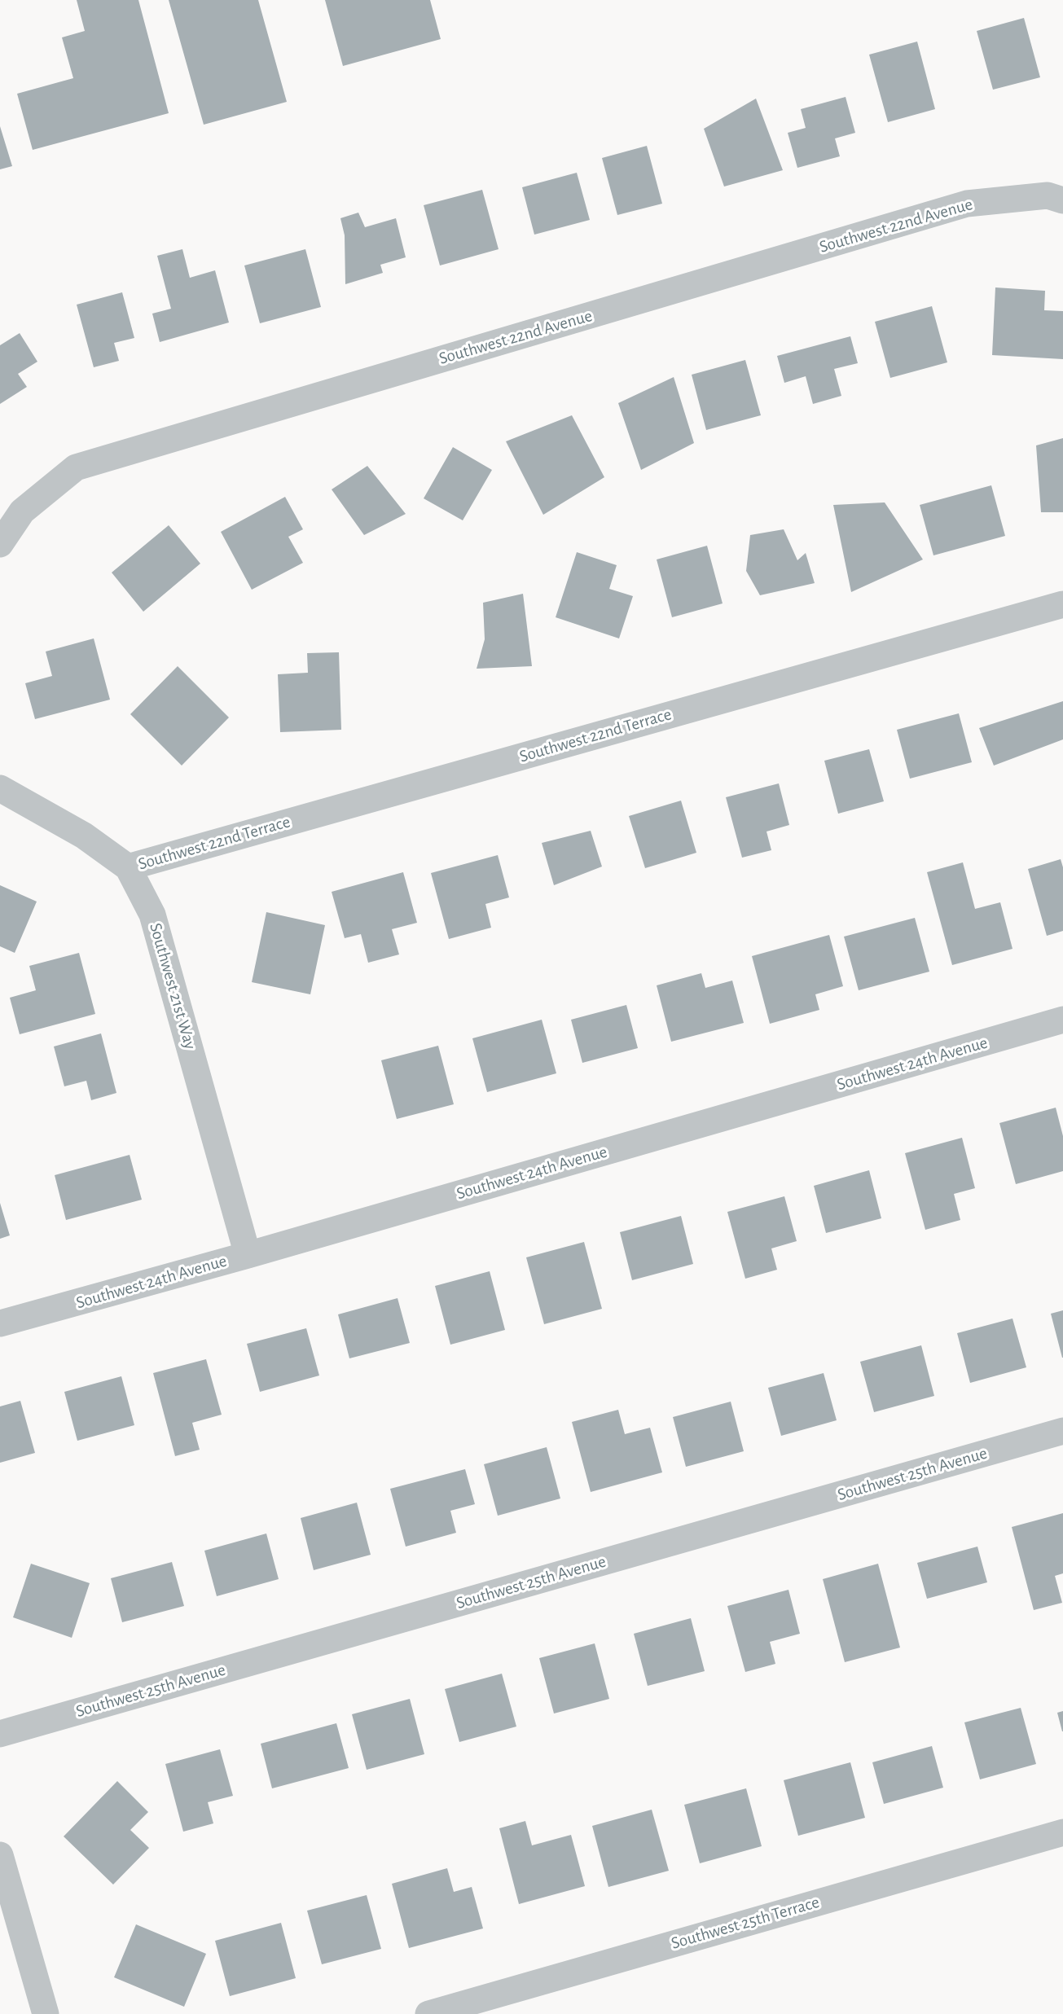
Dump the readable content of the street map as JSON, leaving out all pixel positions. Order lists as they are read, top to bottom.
{
  "streets": {
    "street": [
      "Southwest 22nd Avenue",
      "Southwest 22nd Terrace",
      "Southwest 21st Way",
      "Southwest 24th Avenue",
      "Southwest 25th Avenue",
      "Southwest 25th Terrace"
    ]
  },
  "crossings": [
    ["Southwest 22nd Terrace", "Southwest 21st Way"],
    ["Southwest 21st Way", "Southwest 24th Avenue"]
  ]
}
